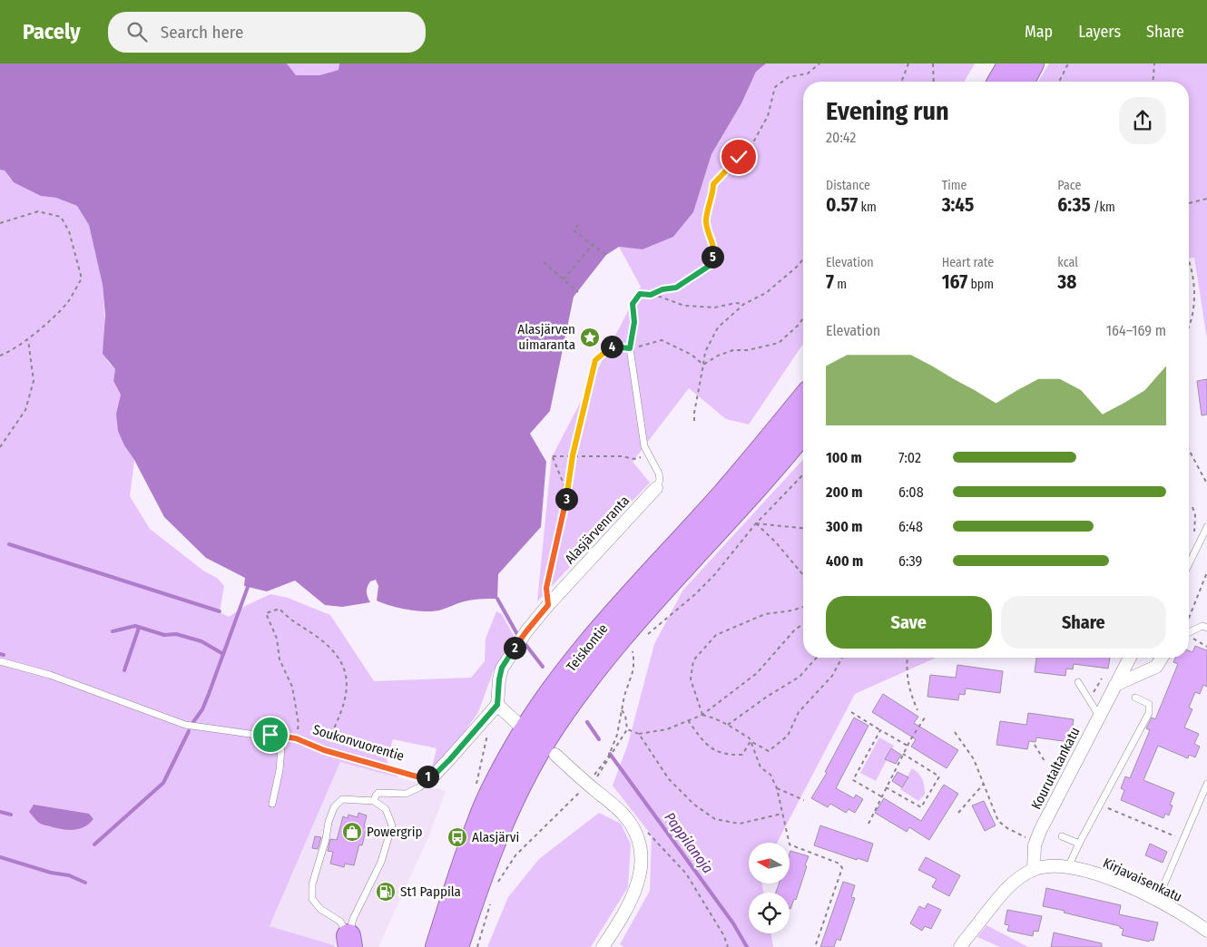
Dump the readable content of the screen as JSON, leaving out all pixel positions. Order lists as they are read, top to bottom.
{
  "streets": {
    "highway": ["Teiskontie"],
    "street": ["Alasjärvenranta", "Kourutaltankatu", "Kirjavaisenkatu"],
    "lane": ["Soukonvuorentie"]
  },
  "crossings": [
    ["Kourutaltankatu", "Kirjavaisenkatu"]
  ],
  "water": ["Pappilanoja"],
  "places": {
    "place": ["Alasjärven uimaranta"],
    "shop": ["Powergrip"],
    "bus stop": ["Alasjärvi"],
    "fuel station": ["St1 Pappila"]
  },
  "north": "left",
  "page": {
    "header": "Pacely",
    "search": "Search here",
    "nav": ["Map", "Layers", "Share"],
    "heading": ["Evening run", "20:42"],
    "stats": [
      ["Distance", "0.57 km"],
      ["Time", "3:45"],
      ["Pace", "6:35 /km"],
      ["Elevation", "7 m"],
      ["Heart rate", "167 bpm"],
      ["kcal", "38"]
    ],
    "pins": [
      "5",
      "4",
      "3",
      "2",
      "1"
    ],
    "chart": ["Elevation", "164–169 m"],
    "list": [
      {
        "name": "100 m",
        "note": "7:02"
      },
      {
        "name": "200 m",
        "note": "6:08"
      },
      {
        "name": "300 m",
        "note": "6:48"
      },
      {
        "name": "400 m",
        "note": "6:39"
      }
    ],
    "buttons": ["Save", "Share"]
  }
}
